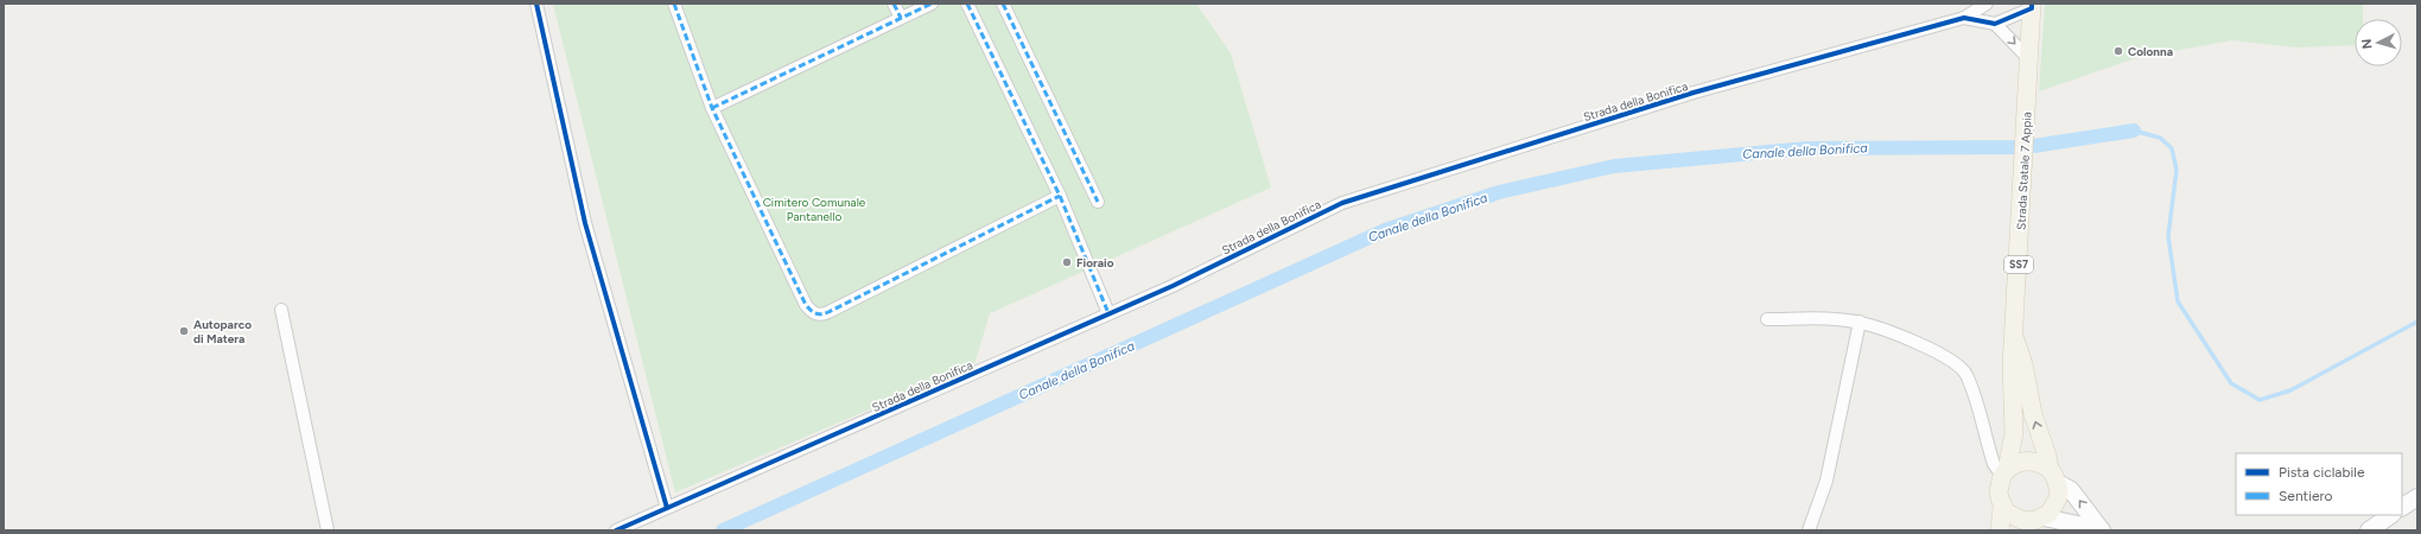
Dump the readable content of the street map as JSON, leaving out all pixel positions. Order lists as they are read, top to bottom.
{
  "streets": {
    "main road": ["Strada Statale 7 Appia", "SS7"],
    "street": ["Strada della Bonifica"]
  },
  "water": ["Canale della Bonifica"],
  "parks": ["Cimitero Comunale Pantanello"],
  "places": ["Colonna", "Fioraio", "Autoparco di Matera"],
  "legend": ["Pista ciclabile", "Sentiero"],
  "north": "left"
}
